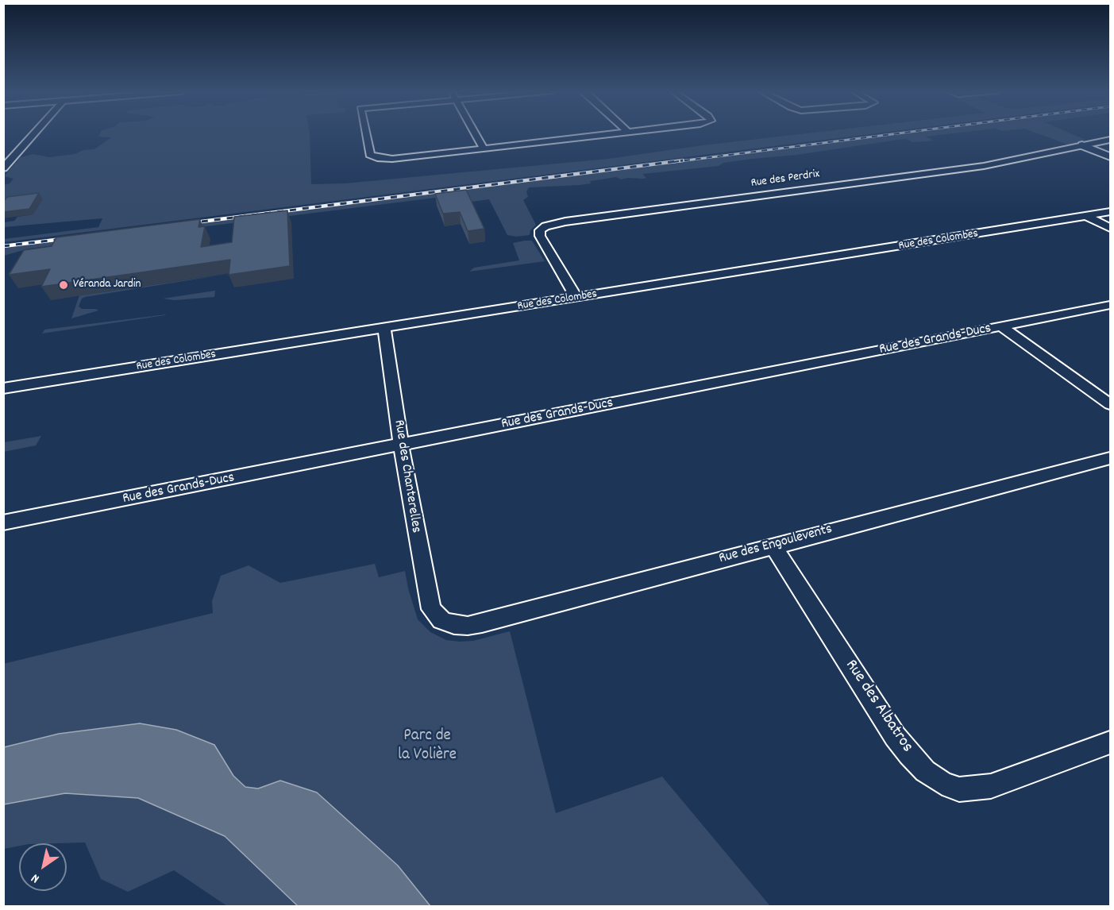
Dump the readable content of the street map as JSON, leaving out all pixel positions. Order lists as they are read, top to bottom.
{
  "streets": {
    "street": [
      "Rue des Perdrix",
      "Rue des Colombes",
      "Rue des Grands-Ducs",
      "Rue des Chanterelles",
      "Rue des Engoulevents",
      "Rue des Albatros"
    ]
  },
  "crossings": [
    ["Rue des Perdrix", "Rue des Colombes"],
    ["Rue des Colombes", "Rue des Chanterelles"],
    ["Rue des Grands-Ducs", "Rue des Chanterelles"],
    ["Rue des Chanterelles", "Rue des Engoulevents"],
    ["Rue des Engoulevents", "Rue des Albatros"]
  ],
  "parks": ["Parc de la Volière"],
  "places": ["Véranda Jardin"],
  "north": "bottom left"
}
